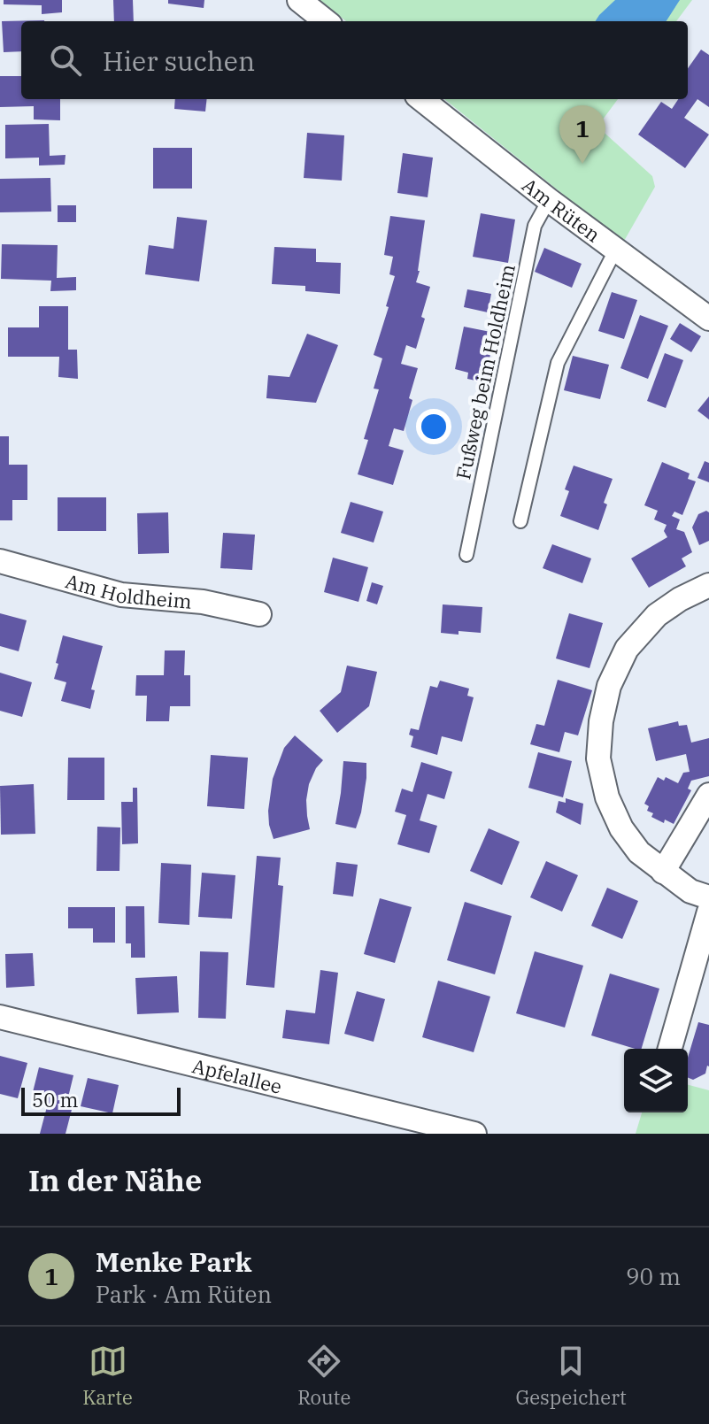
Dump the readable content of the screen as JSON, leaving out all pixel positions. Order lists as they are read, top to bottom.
{
  "streets": {
    "street": ["Am Rüten", "Am Holdheim", "Apfelallee"],
    "lane": ["Fußweg beim Holdheim"]
  },
  "crossings": [
    ["Am Rüten", "Fußweg beim Holdheim"]
  ],
  "scale_bar": "50 m",
  "page": {
    "search": "Hier suchen",
    "pins": "1",
    "scale": "50 m",
    "heading": "In der Nähe",
    "list": [
      {
        "mark": "1",
        "name": "Menke Park",
        "note": "Park · Am Rüten",
        "value": "90 m"
      }
    ],
    "nav": ["Karte", "Route", "Gespeichert"]
  }
}
